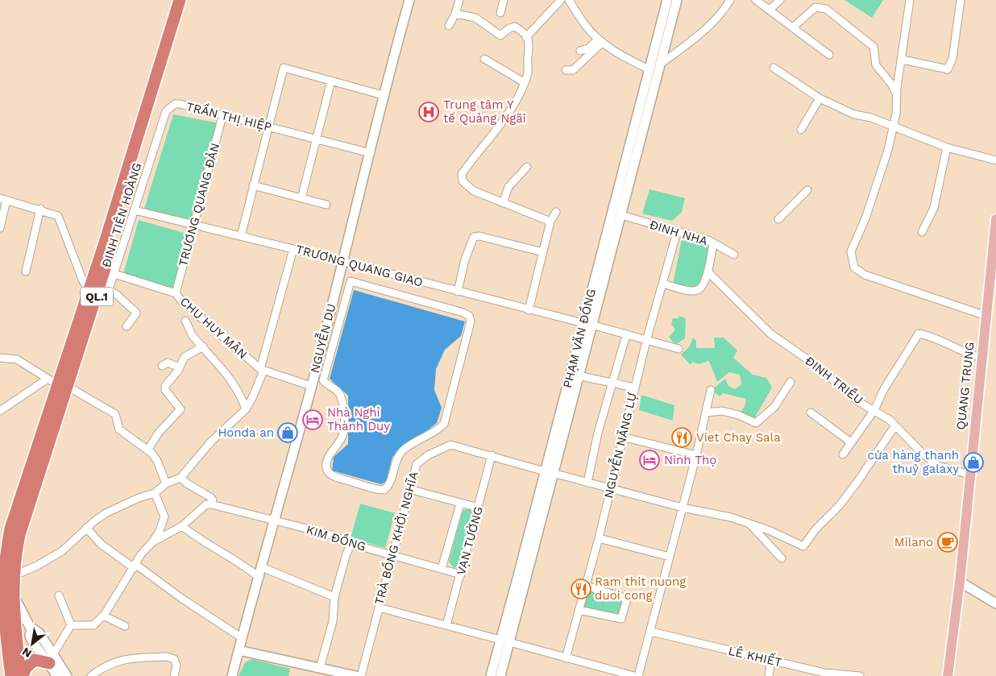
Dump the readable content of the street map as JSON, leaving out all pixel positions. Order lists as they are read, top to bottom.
{
  "streets": {
    "highway": ["ĐINH TIÊN HOÀNG", "QL.1"],
    "main road": ["QUANG TRUNG"],
    "street": [
      "TRẦN THỊ HIỆP",
      "TRƯƠNG QUANG ĐẢN",
      "ĐINH NHA",
      "TRƯƠNG QUANG GIAO",
      "CHU HUY MÂN",
      "NGUYỄN DU",
      "PHẠM VĂN ĐỒNG",
      "ĐINH TRIỀU",
      "NGUYỄN NĂNG LỰ",
      "KIM ĐỒNG",
      "TRÀ BỒNG KHỞI NGHĨA",
      "VẠN TƯỜNG",
      "LÊ KHIẾT"
    ]
  },
  "crossings": [
    ["TRẦN THỊ HIỆP", "TRƯƠNG QUANG ĐẢN"],
    ["TRẦN THỊ HIỆP", "TRƯƠNG QUANG GIAO"],
    ["TRẦN THỊ HIỆP", "NGUYỄN DU"],
    ["TRƯƠNG QUANG ĐẢN", "TRƯƠNG QUANG GIAO"],
    ["TRƯƠNG QUANG ĐẢN", "CHU HUY MÂN"],
    ["ĐINH TIÊN HOÀNG", "QL.1"],
    ["ĐINH NHA", "PHẠM VĂN ĐỒNG"],
    ["ĐINH NHA", "NGUYỄN NĂNG LỰ"],
    ["TRƯƠNG QUANG GIAO", "NGUYỄN DU"],
    ["TRƯƠNG QUANG GIAO", "PHẠM VĂN ĐỒNG"],
    ["TRƯƠNG QUANG GIAO", "NGUYỄN NĂNG LỰ"],
    ["CHU HUY MÂN", "NGUYỄN DU"],
    ["NGUYỄN DU", "KIM ĐỒNG"],
    ["PHẠM VĂN ĐỒNG", "TRÀ BỒNG KHỞI NGHĨA"],
    ["ĐINH TRIỀU", "QUANG TRUNG"],
    ["ĐINH TRIỀU", "TRÀ BỒNG KHỞI NGHĨA"],
    ["NGUYỄN NĂNG LỰ", "TRÀ BỒNG KHỞI NGHĨA"],
    ["KIM ĐỒNG", "TRÀ BỒNG KHỞI NGHĨA"],
    ["KIM ĐỒNG", "VẠN TƯỜNG"],
    ["TRÀ BỒNG KHỞI NGHĨA", "VẠN TƯỜNG"]
  ],
  "places": {
    "hospital": ["Trung tâm Y tế Quảng Ngãi"],
    "hotel": ["Nhà Nghỉ Thành Duy", "Ninh Thọ"],
    "shop": ["Honda an", "cửa hàng thanh thuỷ galaxy"],
    "restaurant": ["Viet Chay Sala", "Ram thit nuong duoi cong"],
    "cafe": ["Milano"]
  },
  "north": "bottom left"
}
